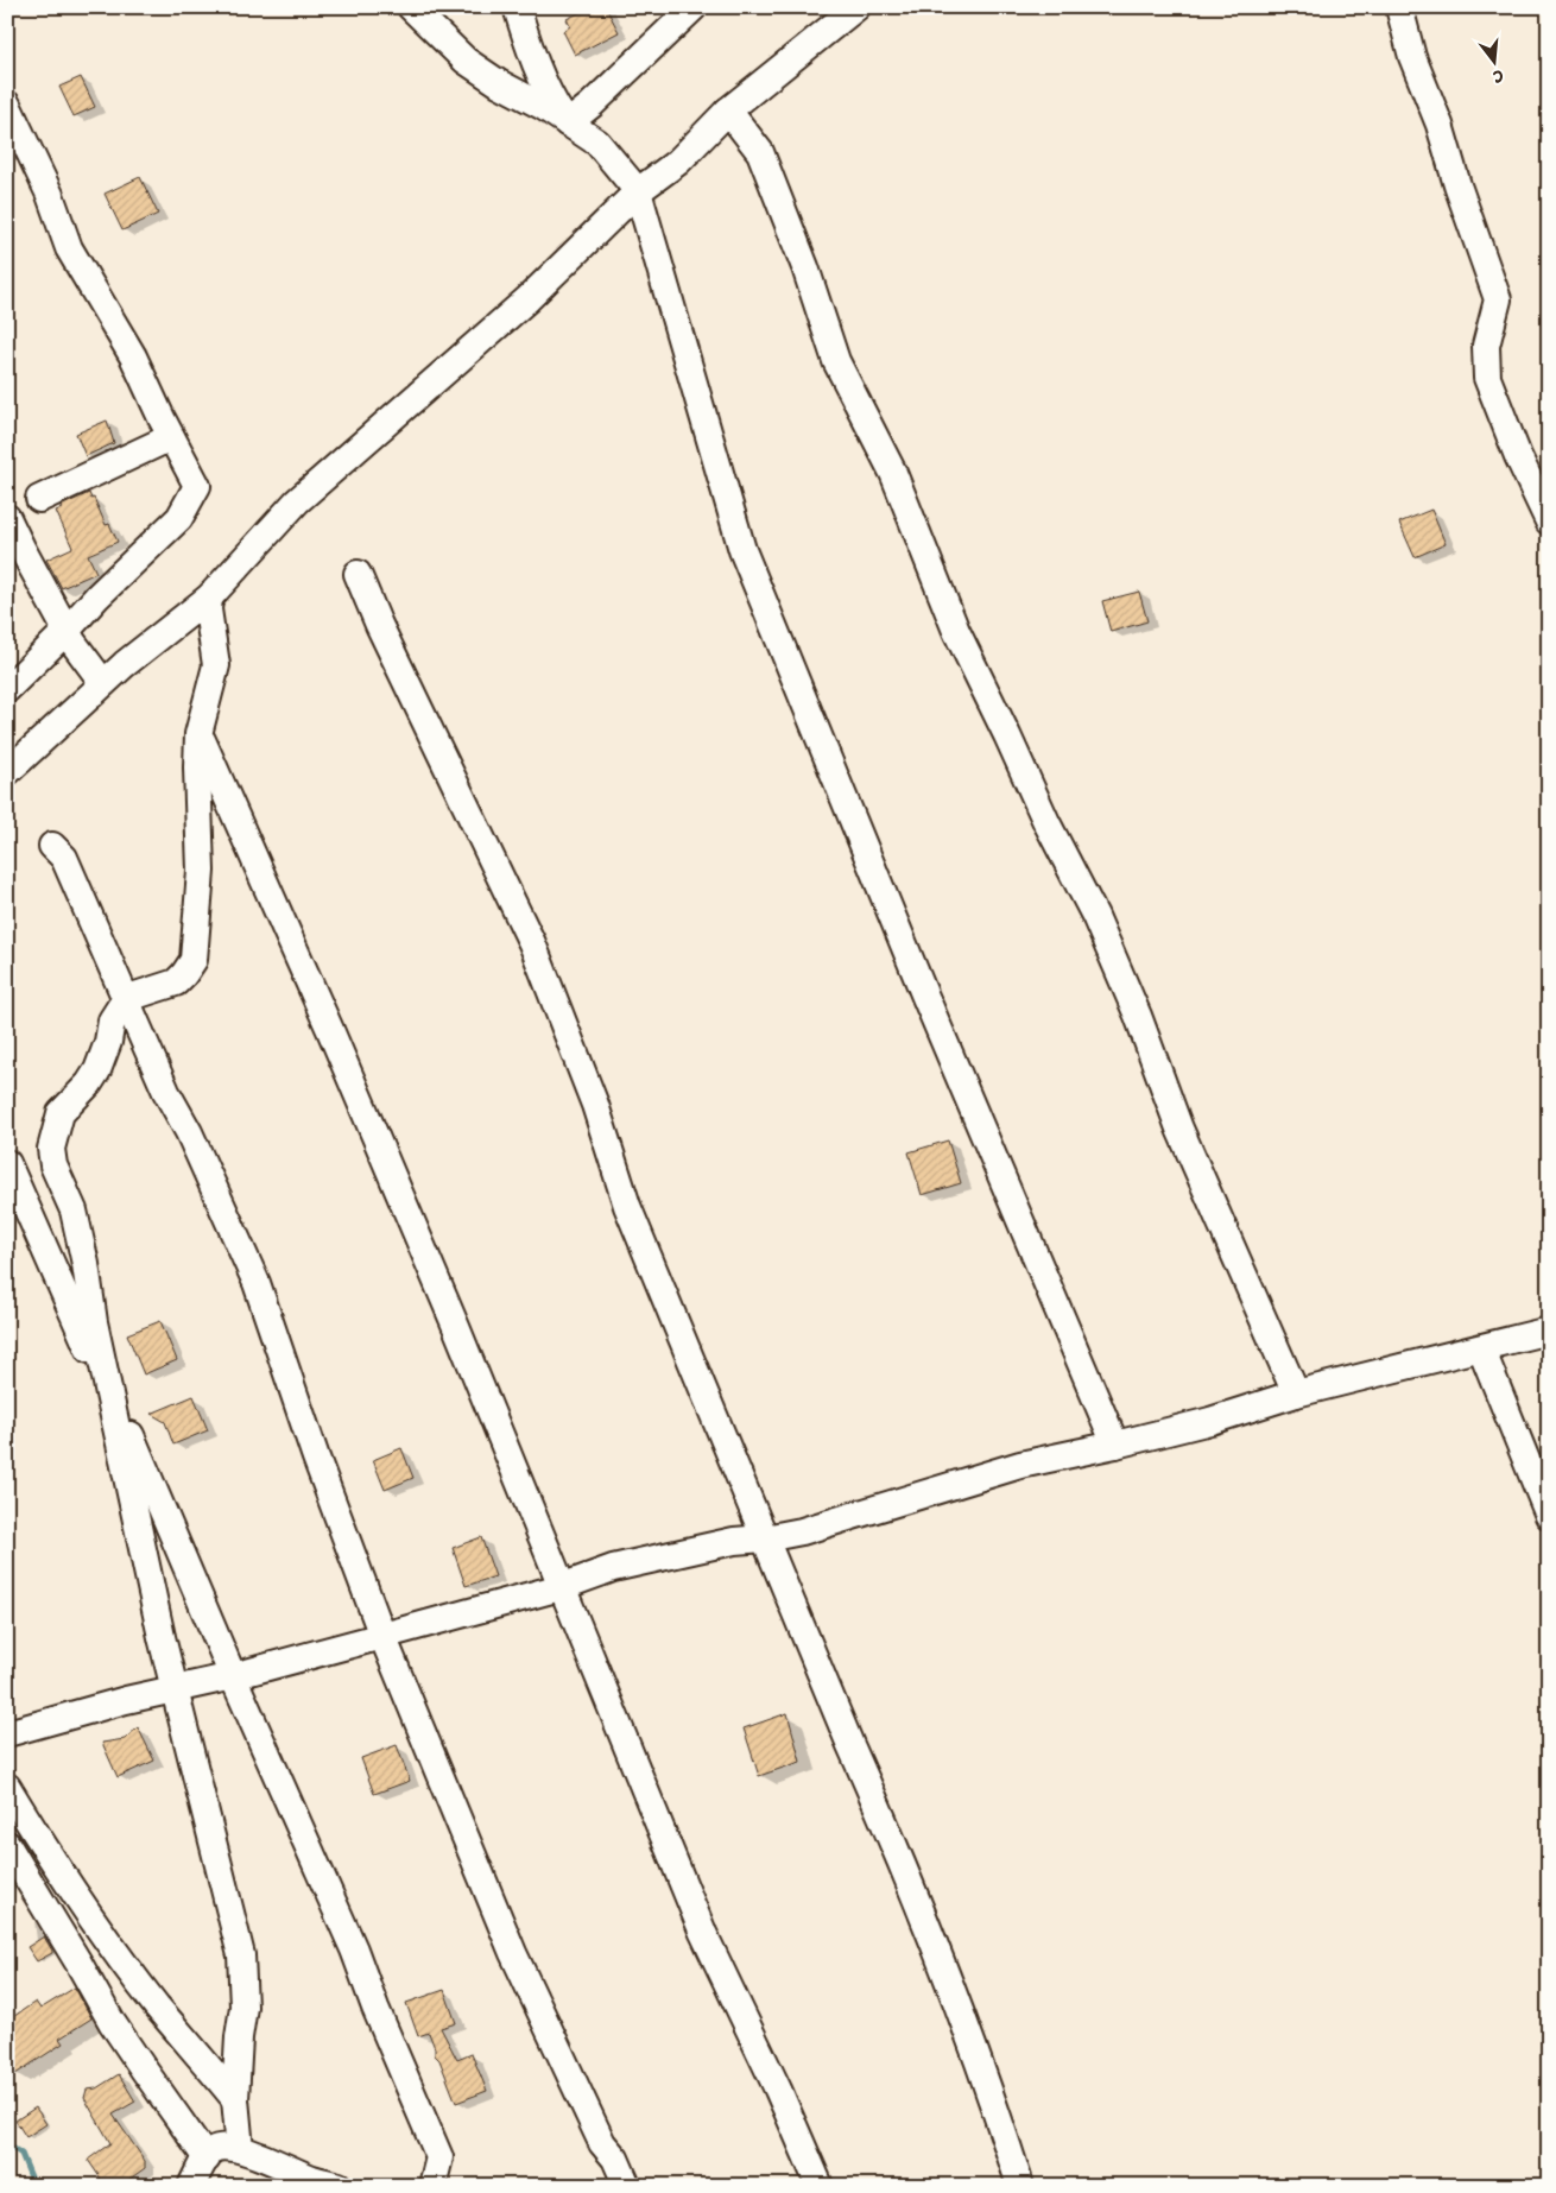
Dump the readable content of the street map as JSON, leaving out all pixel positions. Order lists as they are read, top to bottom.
{
  "north": "bottom"
}
